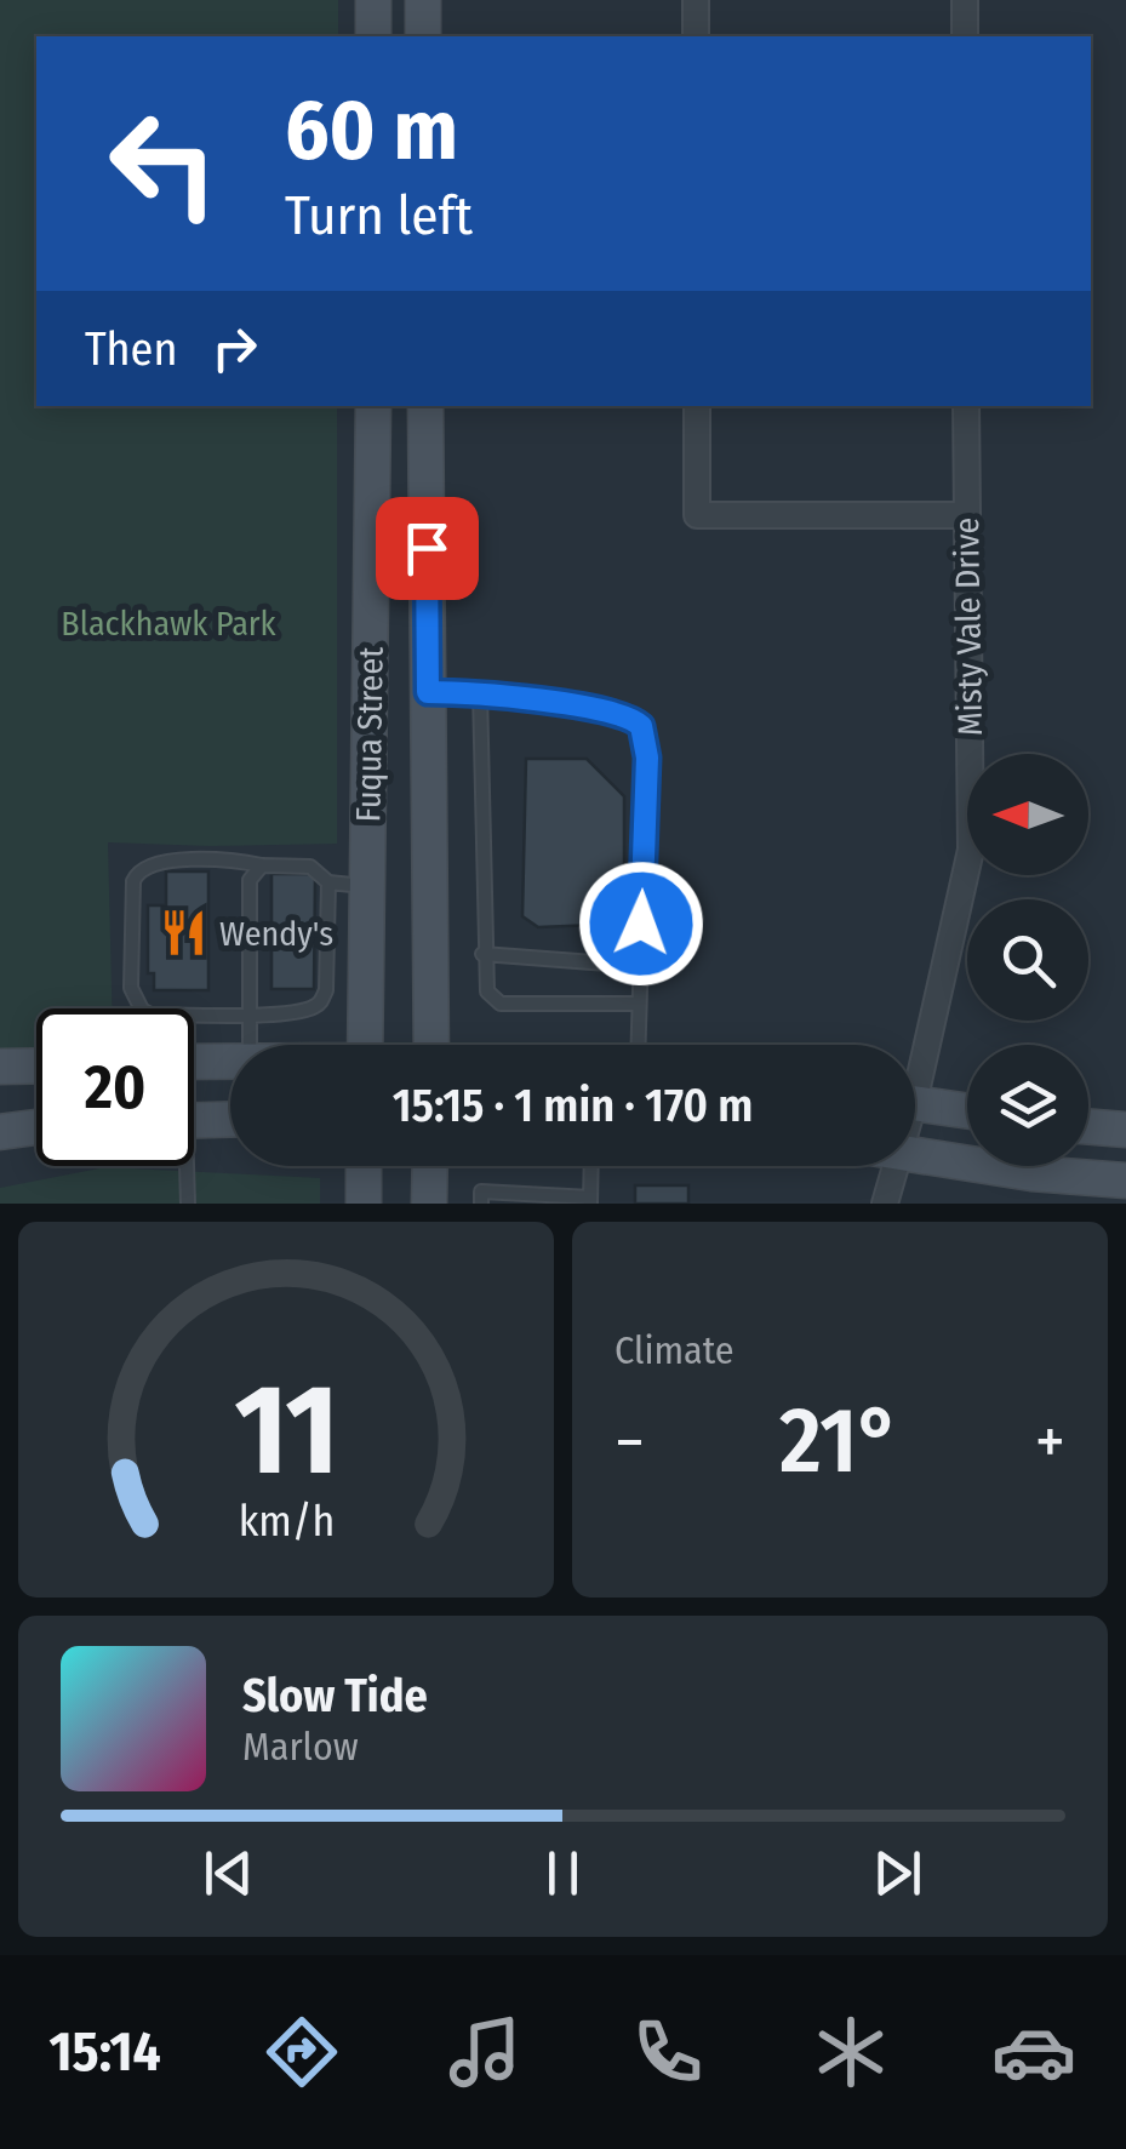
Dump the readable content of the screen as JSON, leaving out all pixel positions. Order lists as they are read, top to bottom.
{
  "streets": {
    "main road": ["Fuqua Street"],
    "street": ["Misty Vale Drive"]
  },
  "parks": ["Blackhawk Park"],
  "places": {
    "restaurant": ["Wendy's"]
  },
  "north": "left",
  "page": {
    "turn": ["60 m", "Turn left"],
    "then": "Then",
    "limit": "20",
    "trip": "15:15 · 1 min · 170 m",
    "tile": "Climate",
    "heat": ["−", "21°", "+"],
    "song": ["Slow Tide", "Marlow"],
    "tabs": "15:14",
    "gauge": ["11", "km/h"]
  }
}
